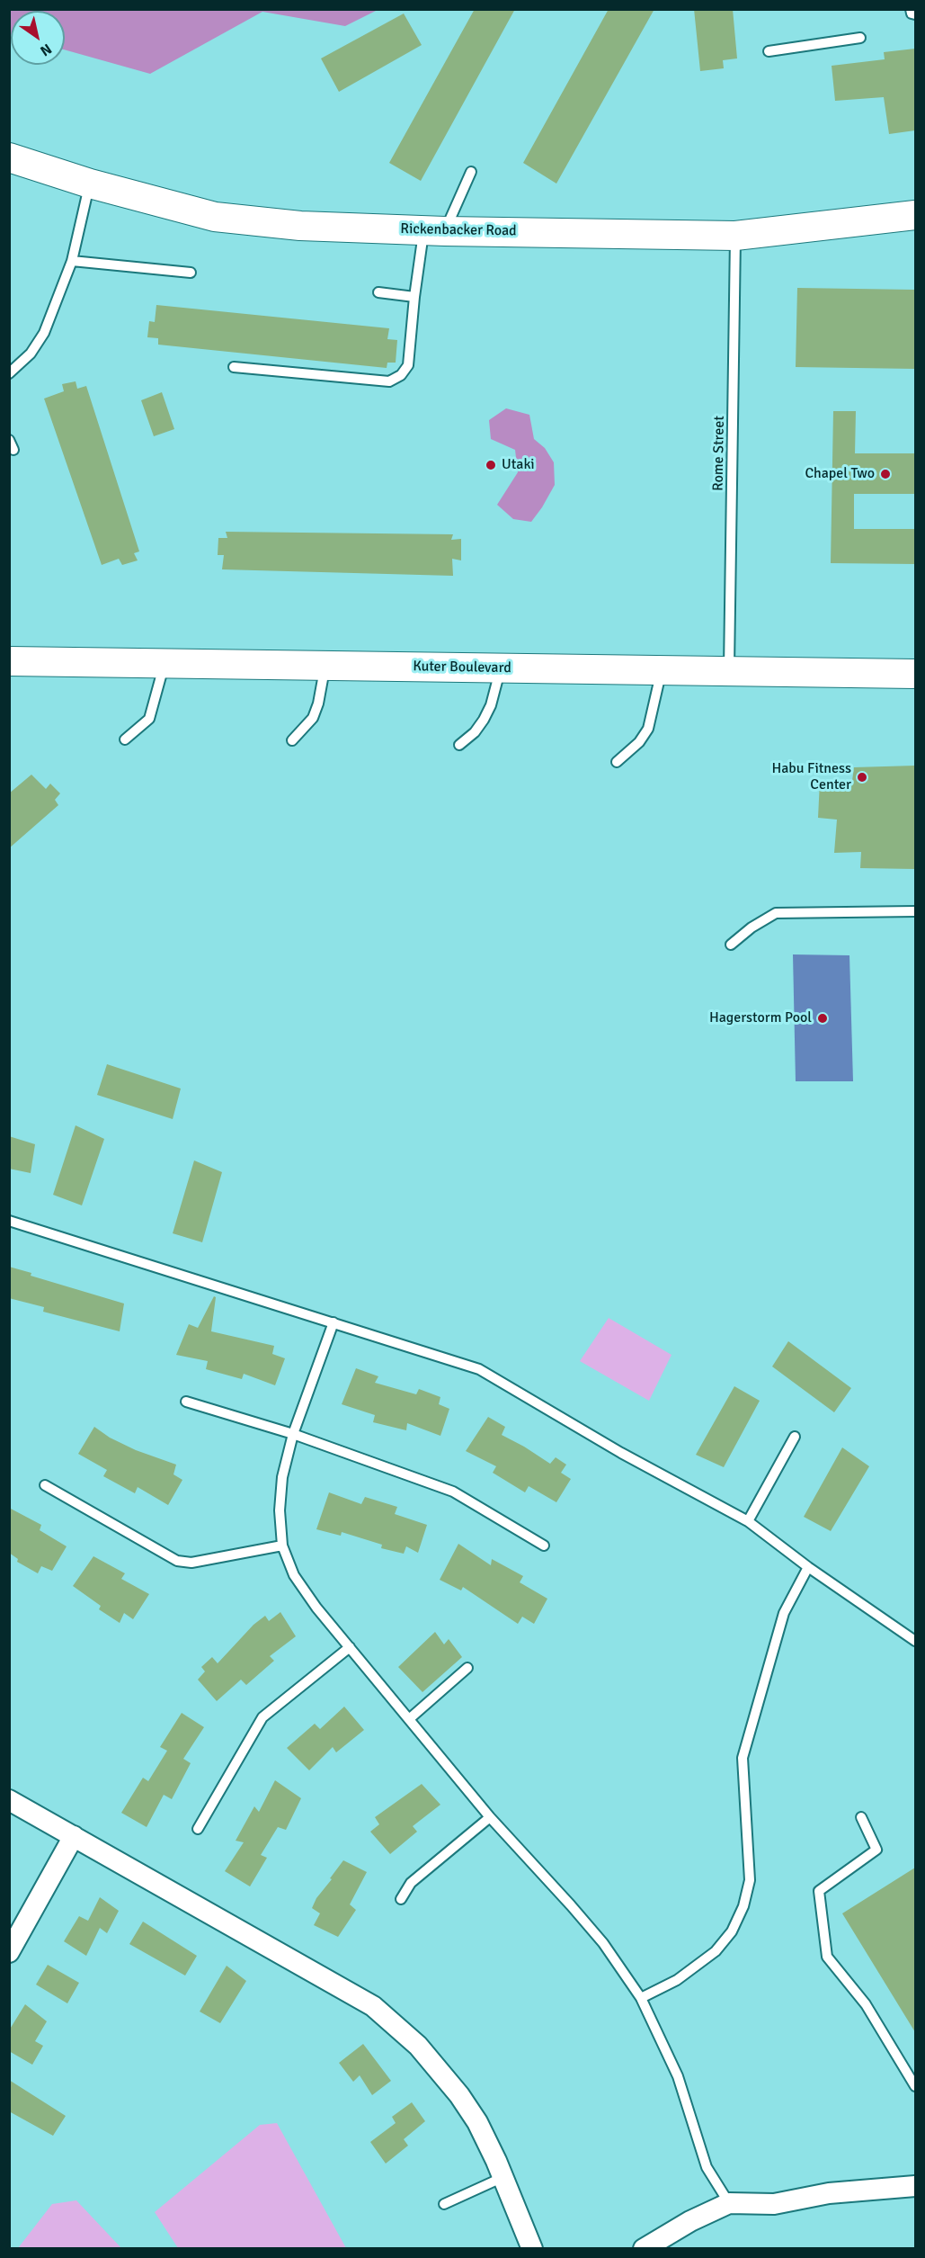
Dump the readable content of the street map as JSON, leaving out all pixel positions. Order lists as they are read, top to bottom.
{
  "streets": {
    "street": ["Rickenbacker Road", "Kuter Boulevard"],
    "lane": ["Rome Street"]
  },
  "crossings": [
    ["Rickenbacker Road", "Rome Street"],
    ["Rome Street", "Kuter Boulevard"]
  ],
  "places": [
    "Utaki",
    "Chapel Two",
    "Habu Fitness Center",
    "Hagerstorm Pool"
  ],
  "north": "bottom right"
}
